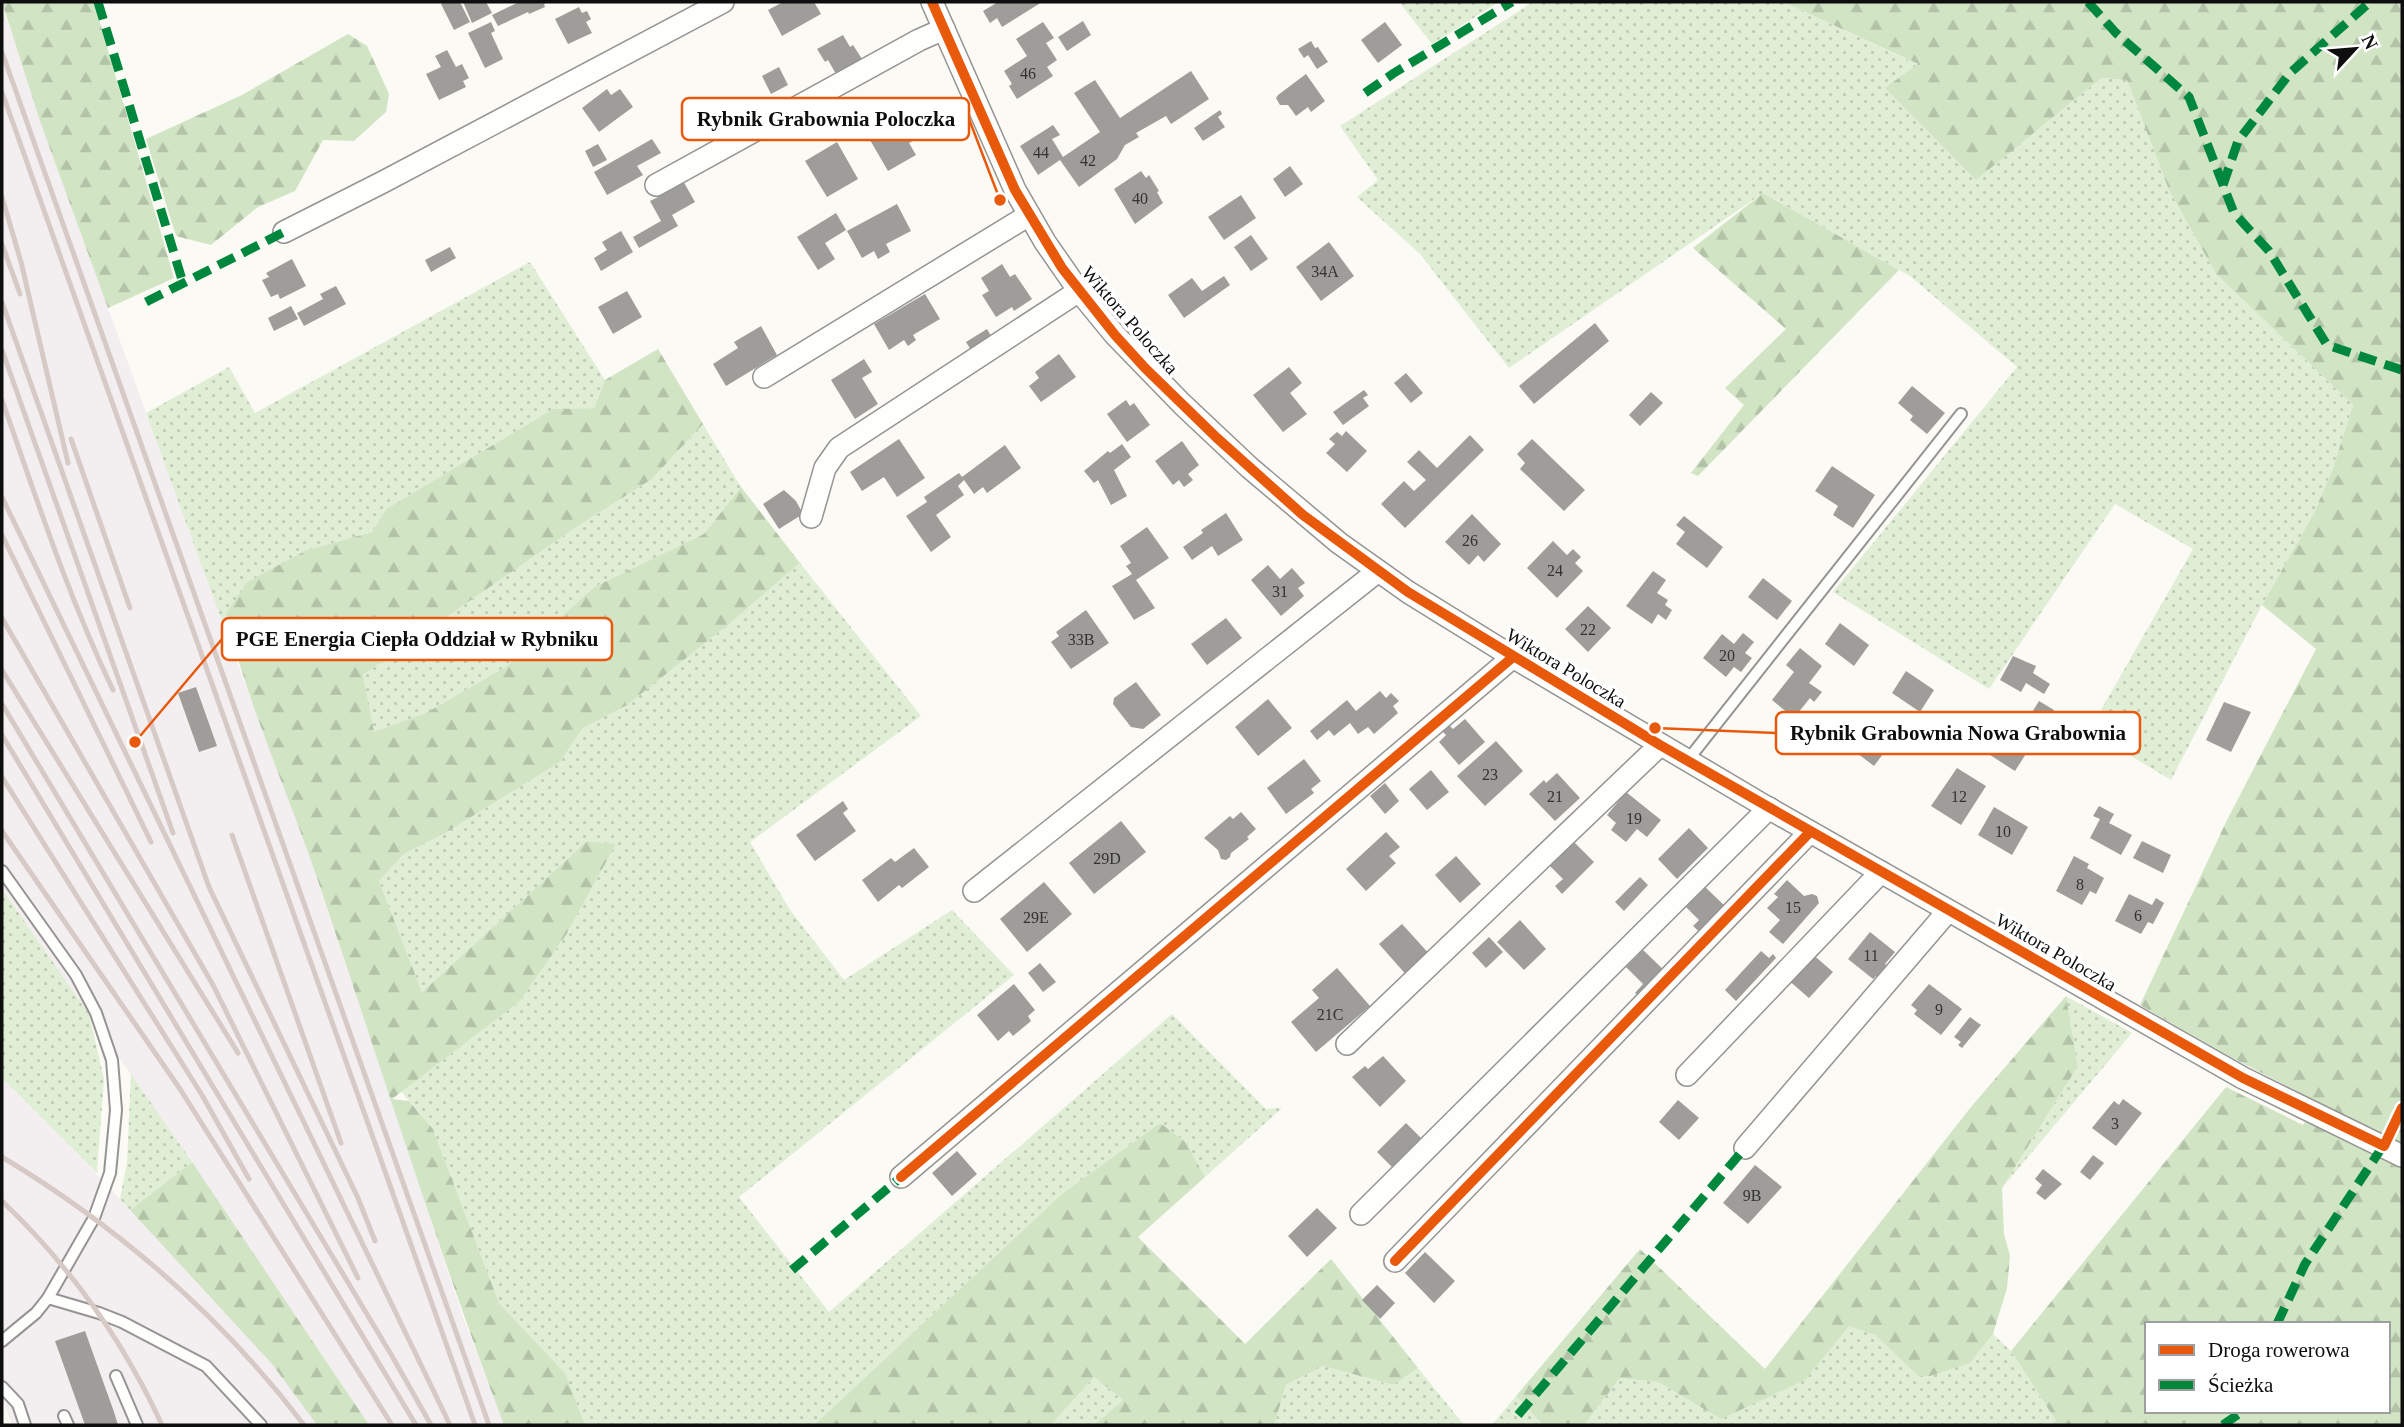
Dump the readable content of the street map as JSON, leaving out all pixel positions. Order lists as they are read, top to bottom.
{
  "streets": {
    "street": ["Wiktora Poloczka"]
  },
  "places": ["Rybnik Grabownia Poloczka", "Rybnik Grabownia Nowa Grabownia", "PGE Energia Ciepła Oddział w Rybniku"],
  "house_numbers": [
    "46",
    "44",
    "42",
    "40",
    "34A",
    "26",
    "24",
    "31",
    "22",
    "33B",
    "20",
    "23",
    "21",
    "12",
    "19",
    "10",
    "29D",
    "8",
    "15",
    "6",
    "29E",
    "11",
    "9",
    "21C",
    "3",
    "9B"
  ],
  "legend": ["Droga rowerowa", "Ścieżka"],
  "north": "top right"
}
